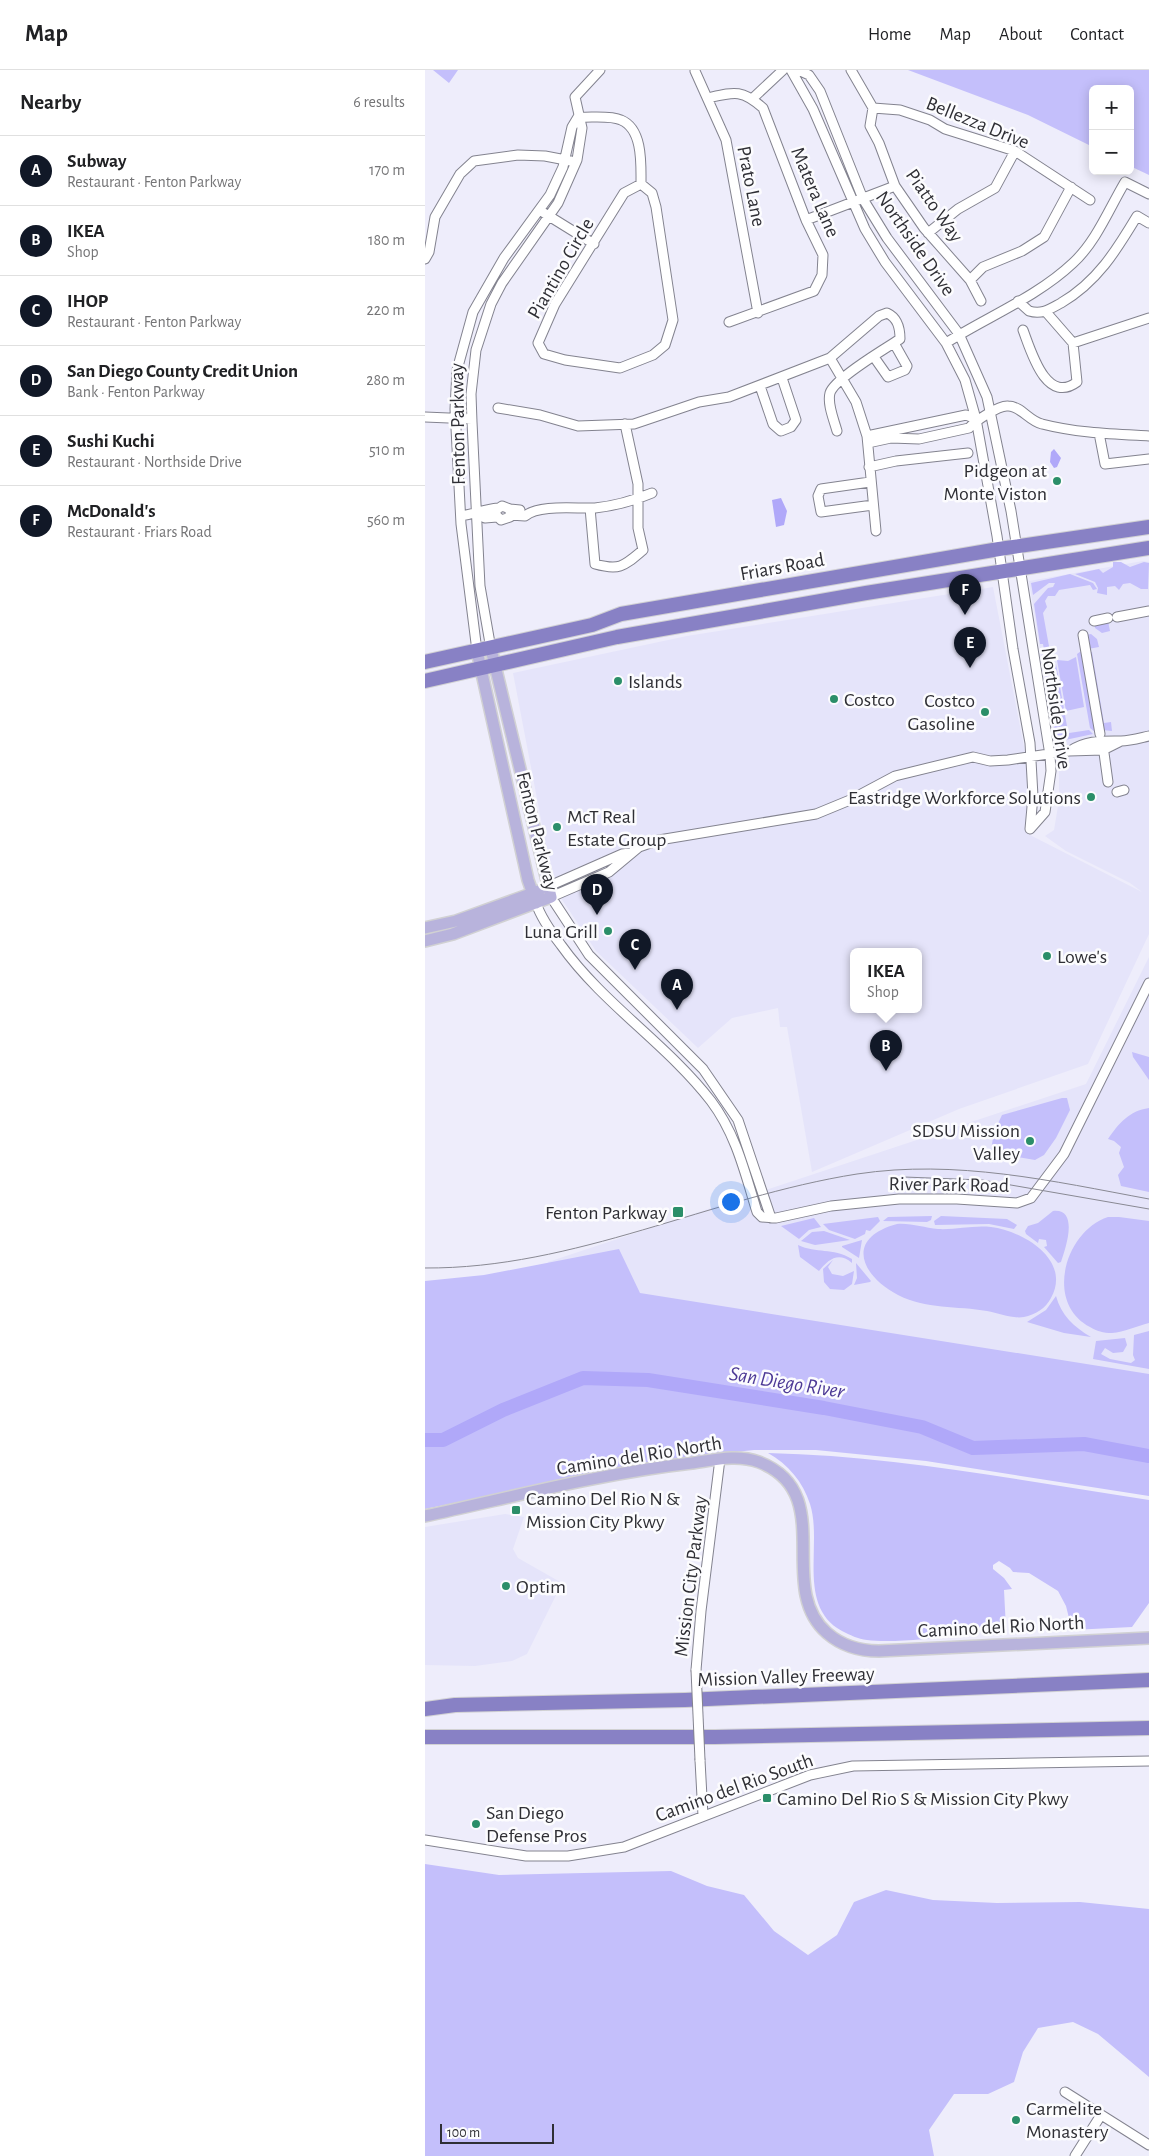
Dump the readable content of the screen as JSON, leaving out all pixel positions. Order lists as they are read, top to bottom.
{
  "streets": {
    "highway": ["Friars Road", "Mission Valley Freeway"],
    "main road": ["Fenton Parkway", "Camino del Rio North"],
    "street": [
      "Bellezza Drive",
      "Prato Lane",
      "Matera Lane",
      "Piatto Way",
      "Northside Drive",
      "Piantino Circle",
      "River Park Road",
      "Mission City Parkway",
      "Camino del Rio South"
    ]
  },
  "crossings": [
    ["Bellezza Drive", "Piatto Way"],
    ["Prato Lane", "Matera Lane"],
    ["Northside Drive", "Friars Road"],
    ["Fenton Parkway", "Friars Road"],
    ["Fenton Parkway", "River Park Road"],
    ["Camino del Rio North", "Mission City Parkway"],
    ["Mission City Parkway", "Camino del Rio South"]
  ],
  "water": ["San Diego River"],
  "places": {
    "other": [
      "Pidgeon at Monte Viston",
      "Islands",
      "Costco",
      "Costco Gasoline",
      "Eastridge Workforce Solutions",
      "McT Real Estate Group",
      "Luna Grill",
      "Lowe's",
      "SDSU Mission Valley",
      "Optim",
      "San Diego Defense Pros",
      "Carmelite Monastery"
    ],
    "transit": ["Fenton Parkway", "Camino Del Rio N & Mission City Pkwy", "Camino Del Rio S & Mission City Pkwy"]
  },
  "scale_bar": "100 m",
  "page": {
    "header": "Map",
    "nav": [
      "Home",
      "Map",
      "About",
      "Contact"
    ],
    "heading": ["Nearby", "6 results"],
    "map_buttons": ["+", "−"],
    "list": [
      {
        "mark": "A",
        "name": "Subway",
        "note": "Restaurant · Fenton Parkway",
        "value": "170 m"
      },
      {
        "mark": "B",
        "name": "IKEA",
        "note": "Shop",
        "value": "180 m"
      },
      {
        "mark": "C",
        "name": "IHOP",
        "note": "Restaurant · Fenton Parkway",
        "value": "220 m"
      },
      {
        "mark": "D",
        "name": "San Diego County Credit Union",
        "note": "Bank · Fenton Parkway",
        "value": "280 m"
      },
      {
        "mark": "E",
        "name": "Sushi Kuchi",
        "note": "Restaurant · Northside Drive",
        "value": "510 m"
      },
      {
        "mark": "F",
        "name": "McDonald's",
        "note": "Restaurant · Friars Road",
        "value": "560 m"
      }
    ],
    "pins": [
      "F",
      "E",
      "D",
      "C",
      "A",
      "B"
    ],
    "popup": ["IKEA", "Shop"],
    "scale": "100 m"
  }
}
